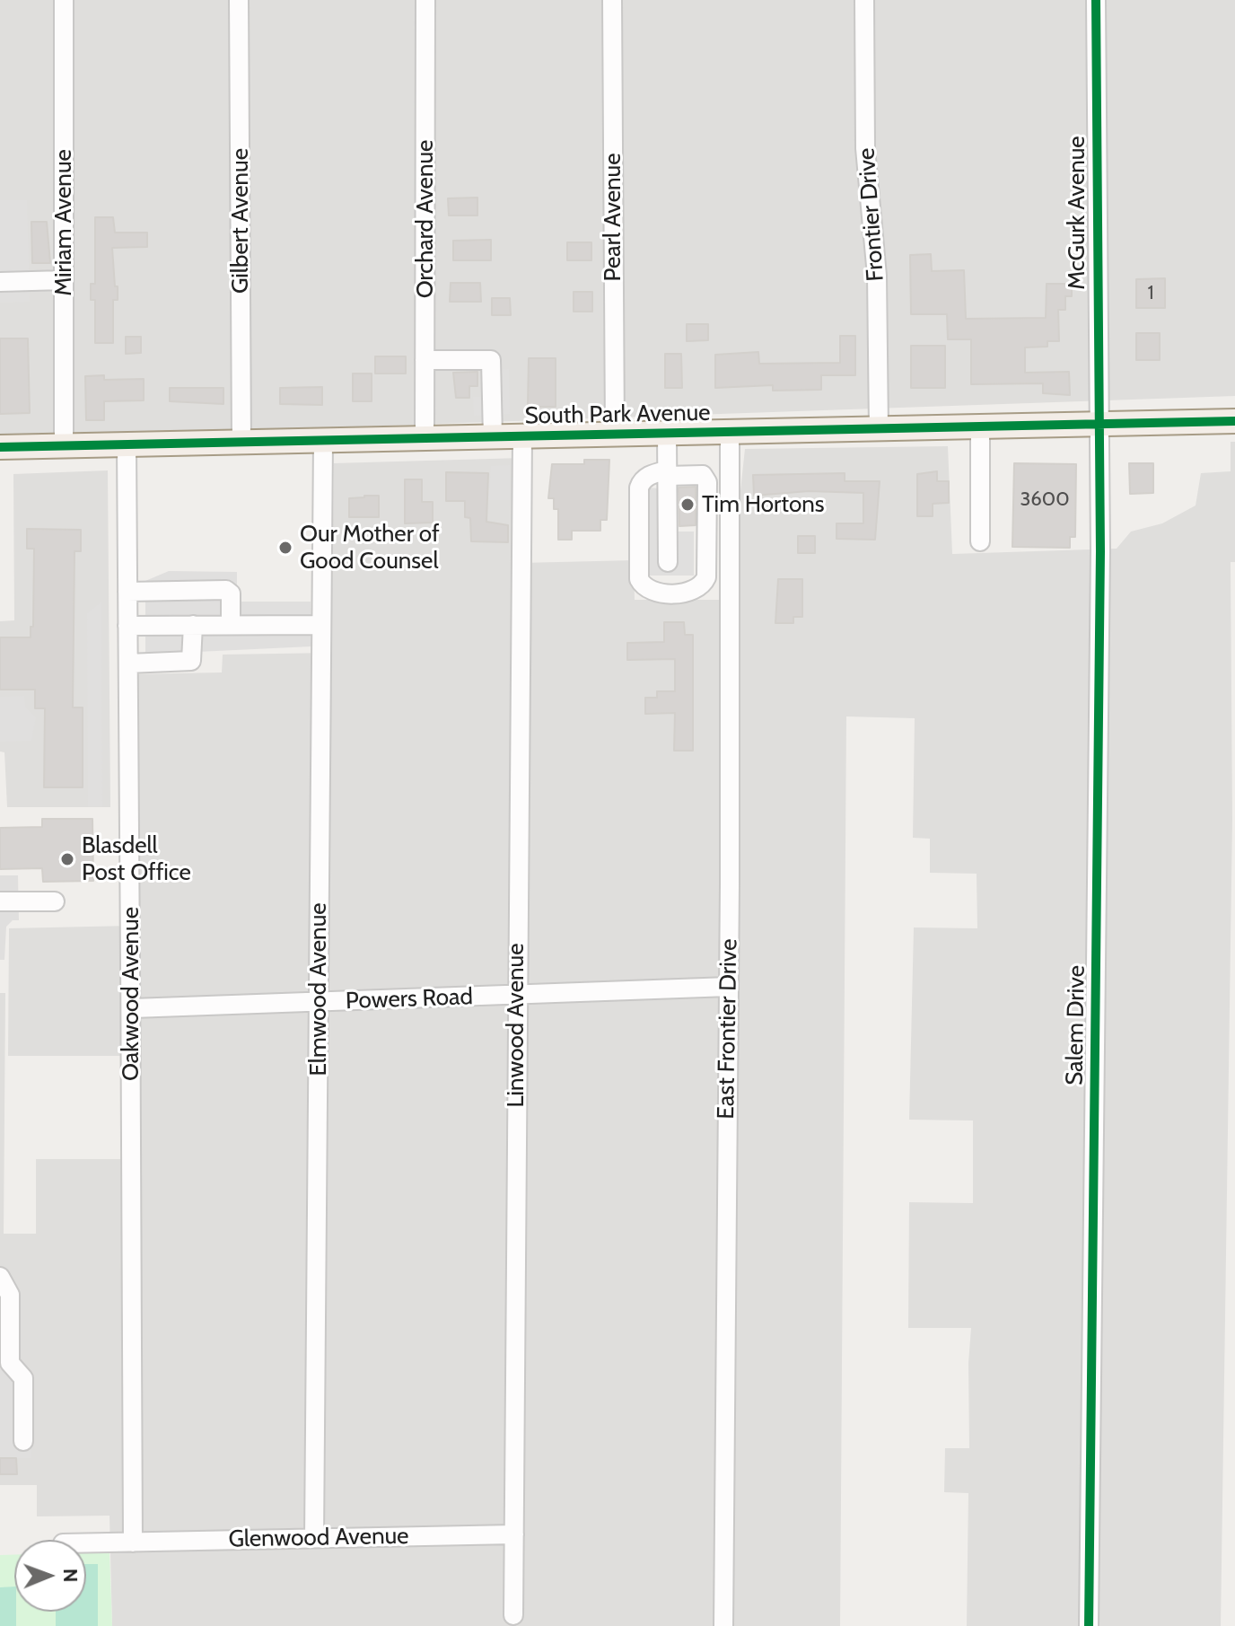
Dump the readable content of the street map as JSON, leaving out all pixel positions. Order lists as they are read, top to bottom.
{
  "streets": {
    "main road": ["South Park Avenue"],
    "street": [
      "McGurk Avenue",
      "Frontier Drive",
      "Pearl Avenue",
      "Orchard Avenue",
      "Gilbert Avenue",
      "Miriam Avenue",
      "Elmwood Avenue",
      "Oakwood Avenue",
      "Powers Road",
      "Linwood Avenue",
      "Salem Drive",
      "East Frontier Drive",
      "Glenwood Avenue"
    ]
  },
  "crossings": [
    ["McGurk Avenue", "South Park Avenue"],
    ["McGurk Avenue", "Salem Drive"],
    ["Frontier Drive", "South Park Avenue"],
    ["Pearl Avenue", "South Park Avenue"],
    ["Orchard Avenue", "South Park Avenue"],
    ["Gilbert Avenue", "South Park Avenue"],
    ["Miriam Avenue", "South Park Avenue"],
    ["South Park Avenue", "Elmwood Avenue"],
    ["South Park Avenue", "Oakwood Avenue"],
    ["South Park Avenue", "Linwood Avenue"],
    ["South Park Avenue", "Salem Drive"],
    ["South Park Avenue", "East Frontier Drive"],
    ["Elmwood Avenue", "Powers Road"],
    ["Elmwood Avenue", "Glenwood Avenue"],
    ["Oakwood Avenue", "Powers Road"],
    ["Oakwood Avenue", "Glenwood Avenue"],
    ["Powers Road", "Linwood Avenue"],
    ["Powers Road", "East Frontier Drive"],
    ["Linwood Avenue", "Glenwood Avenue"]
  ],
  "places": ["Tim Hortons", "Our Mother of Good Counsel", "Blasdell Post Office"],
  "house_numbers": ["1", "3600"],
  "north": "right"
}
